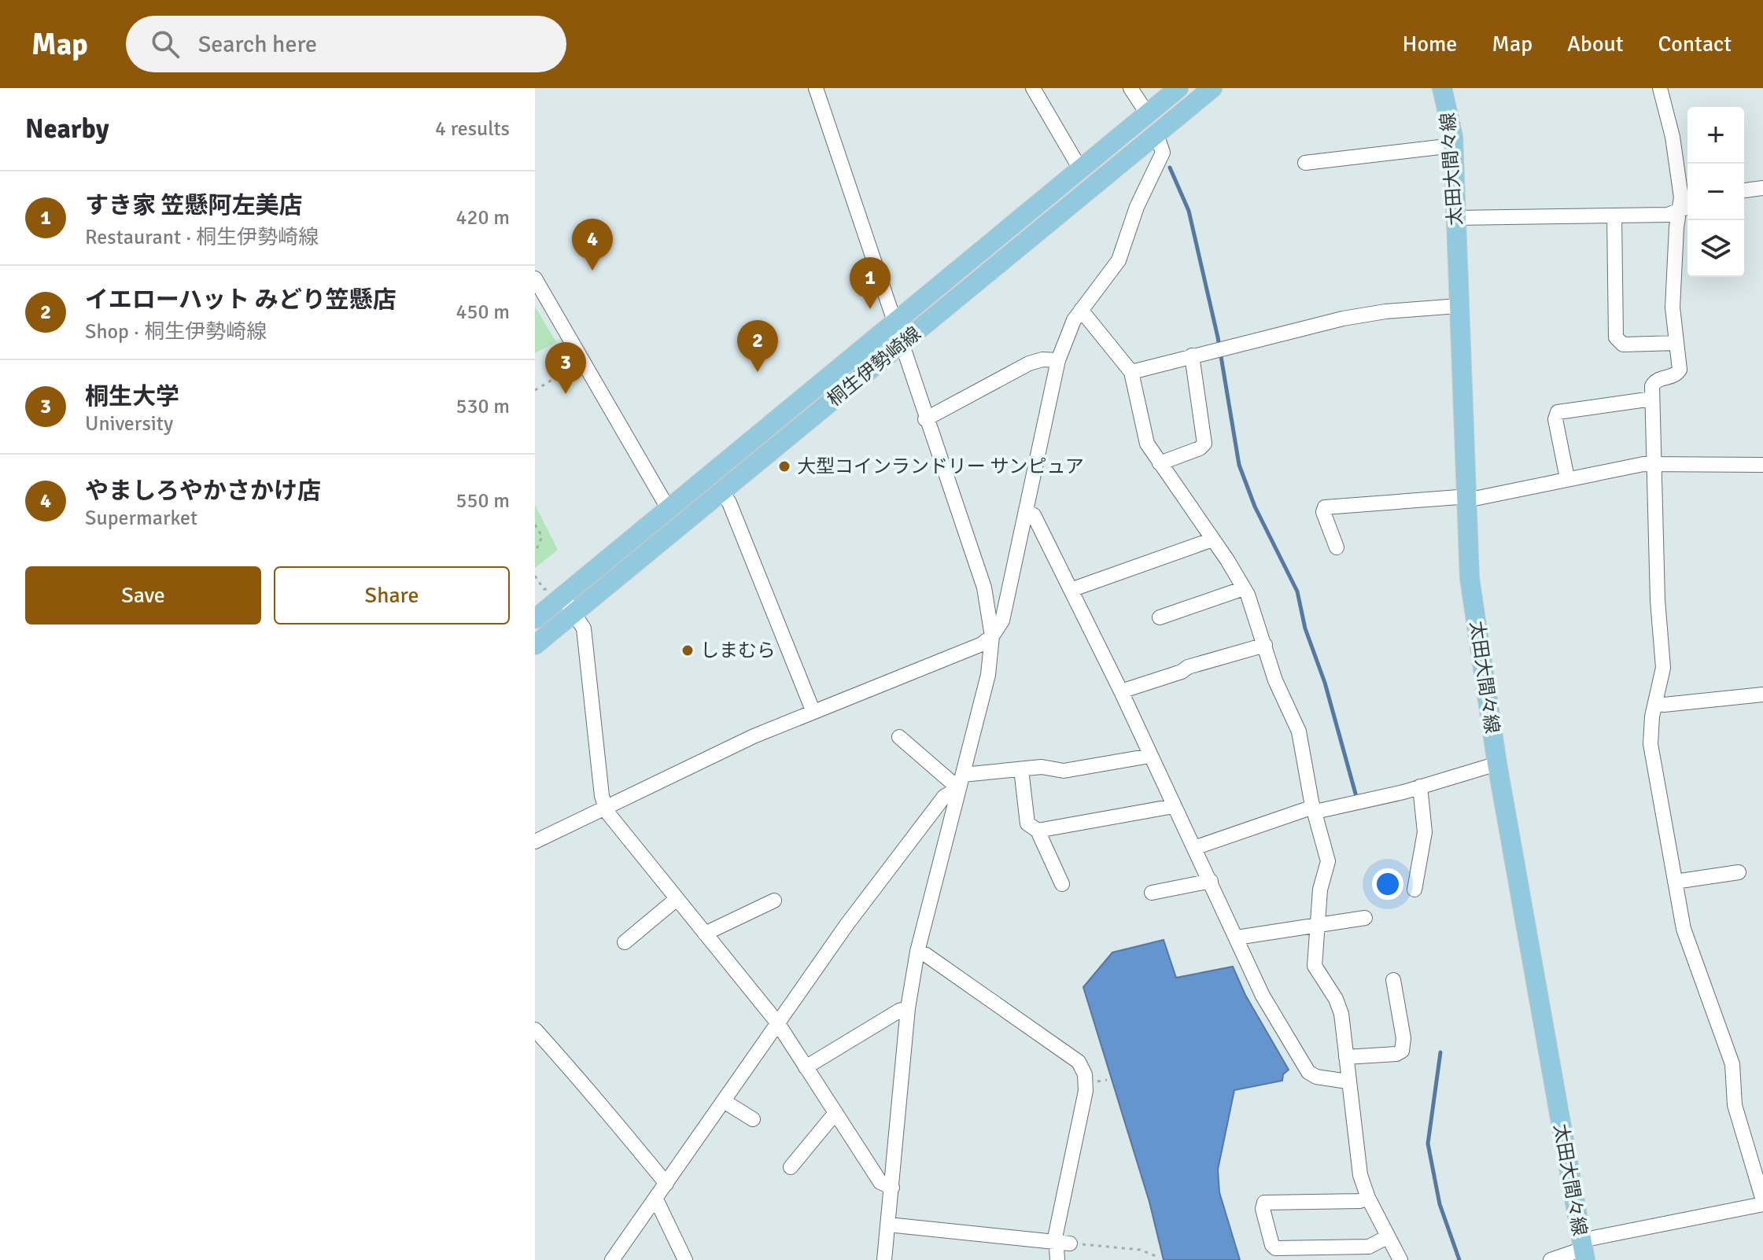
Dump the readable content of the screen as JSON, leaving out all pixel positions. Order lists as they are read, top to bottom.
{
  "streets": {
    "main road": ["太田大間々線", "桐生伊勢崎線"]
  },
  "places": ["大型コインランドリー サンピュア", "しまむら"],
  "page": {
    "header": "Map",
    "search": "Search here",
    "nav": [
      "Home",
      "Map",
      "About",
      "Contact"
    ],
    "heading": ["Nearby", "4 results"],
    "map_buttons": ["+", "−"],
    "list": [
      {
        "mark": "1",
        "name": "すき家 笠懸阿左美店",
        "note": "Restaurant · 桐生伊勢崎線",
        "value": "420 m"
      },
      {
        "mark": "2",
        "name": "イエローハット みどり笠懸店",
        "note": "Shop · 桐生伊勢崎線",
        "value": "450 m"
      },
      {
        "mark": "3",
        "name": "桐生大学",
        "note": "University",
        "value": "530 m"
      },
      {
        "mark": "4",
        "name": "やましろやかさかけ店",
        "note": "Supermarket",
        "value": "550 m"
      }
    ],
    "pins": [
      "4",
      "1",
      "2",
      "3"
    ],
    "buttons": ["Save", "Share"]
  }
}
